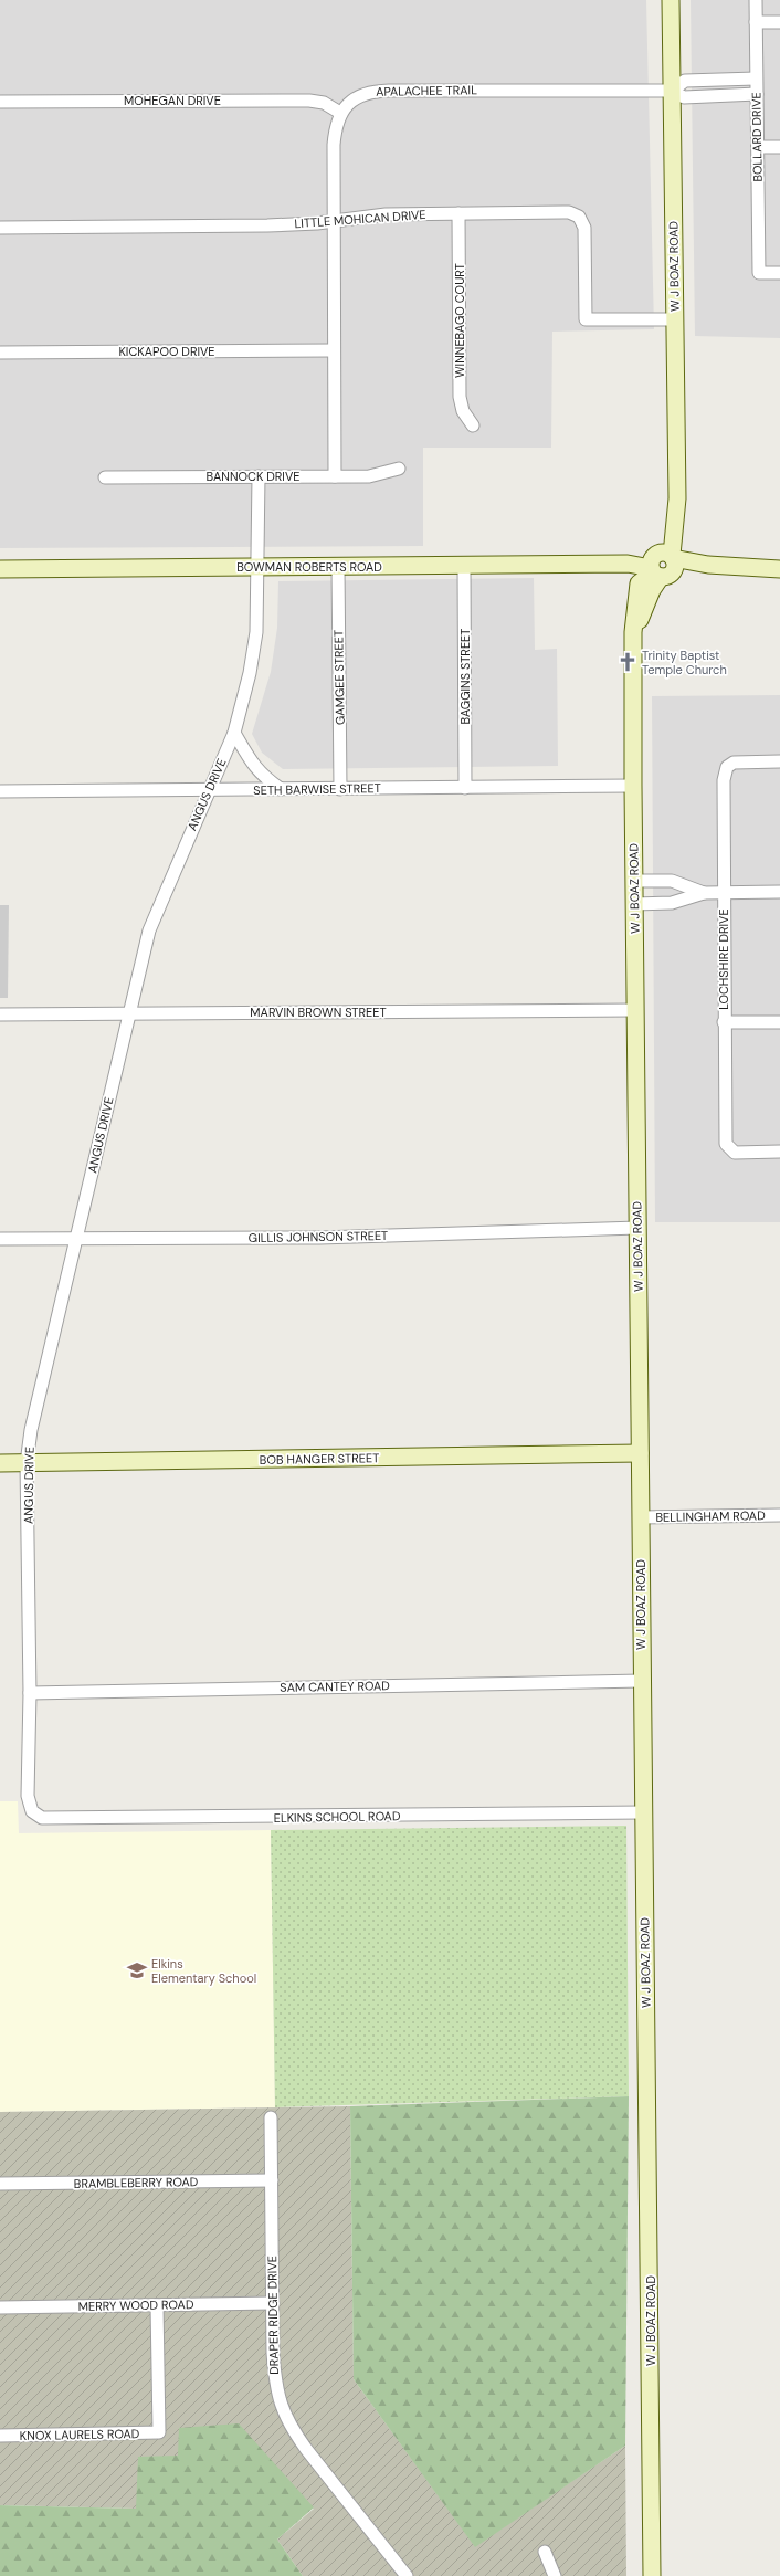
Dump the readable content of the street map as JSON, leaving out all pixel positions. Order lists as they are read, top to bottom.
{
  "streets": {
    "street": [
      "APALACHEE TRAIL",
      "MOHEGAN DRIVE",
      "BOLLARD DRIVE",
      "LITTLE MOHICAN DRIVE",
      "W J BOAZ ROAD",
      "WINNEBAGO COURT",
      "KICKAPOO DRIVE",
      "BANNOCK DRIVE",
      "BOWMAN ROBERTS ROAD",
      "BAGGINS STREET",
      "GAMGEE STREET",
      "SETH BARWISE STREET",
      "ANGUS DRIVE",
      "LOCHSHIRE DRIVE",
      "MARVIN BROWN STREET",
      "GILLIS JOHNSON STREET",
      "BOB HANGER STREET",
      "BELLINGHAM ROAD",
      "SAM CANTEY ROAD",
      "ELKINS SCHOOL ROAD",
      "BRAMBLEBERRY ROAD",
      "MERRY WOOD ROAD",
      "DRAPER RIDGE DRIVE",
      "KNOX LAURELS ROAD"
    ]
  },
  "crossings": [
    ["APALACHEE TRAIL", "MOHEGAN DRIVE"],
    ["APALACHEE TRAIL", "W J BOAZ ROAD"],
    ["LITTLE MOHICAN DRIVE", "W J BOAZ ROAD"],
    ["LITTLE MOHICAN DRIVE", "WINNEBAGO COURT"],
    ["W J BOAZ ROAD", "BOWMAN ROBERTS ROAD"],
    ["W J BOAZ ROAD", "SETH BARWISE STREET"],
    ["W J BOAZ ROAD", "MARVIN BROWN STREET"],
    ["W J BOAZ ROAD", "GILLIS JOHNSON STREET"],
    ["W J BOAZ ROAD", "BOB HANGER STREET"],
    ["W J BOAZ ROAD", "BELLINGHAM ROAD"],
    ["W J BOAZ ROAD", "SAM CANTEY ROAD"],
    ["W J BOAZ ROAD", "ELKINS SCHOOL ROAD"],
    ["BANNOCK DRIVE", "ANGUS DRIVE"],
    ["BOWMAN ROBERTS ROAD", "BAGGINS STREET"],
    ["BOWMAN ROBERTS ROAD", "GAMGEE STREET"],
    ["BOWMAN ROBERTS ROAD", "ANGUS DRIVE"],
    ["BAGGINS STREET", "SETH BARWISE STREET"],
    ["GAMGEE STREET", "SETH BARWISE STREET"],
    ["SETH BARWISE STREET", "ANGUS DRIVE"],
    ["ANGUS DRIVE", "MARVIN BROWN STREET"],
    ["ANGUS DRIVE", "GILLIS JOHNSON STREET"],
    ["ANGUS DRIVE", "BOB HANGER STREET"],
    ["ANGUS DRIVE", "SAM CANTEY ROAD"],
    ["ANGUS DRIVE", "ELKINS SCHOOL ROAD"],
    ["BRAMBLEBERRY ROAD", "DRAPER RIDGE DRIVE"],
    ["MERRY WOOD ROAD", "DRAPER RIDGE DRIVE"],
    ["MERRY WOOD ROAD", "KNOX LAURELS ROAD"]
  ],
  "places": {
    "church": ["Trinity Baptist Temple Church"],
    "school or university": ["Elkins Elementary School"]
  }
}
